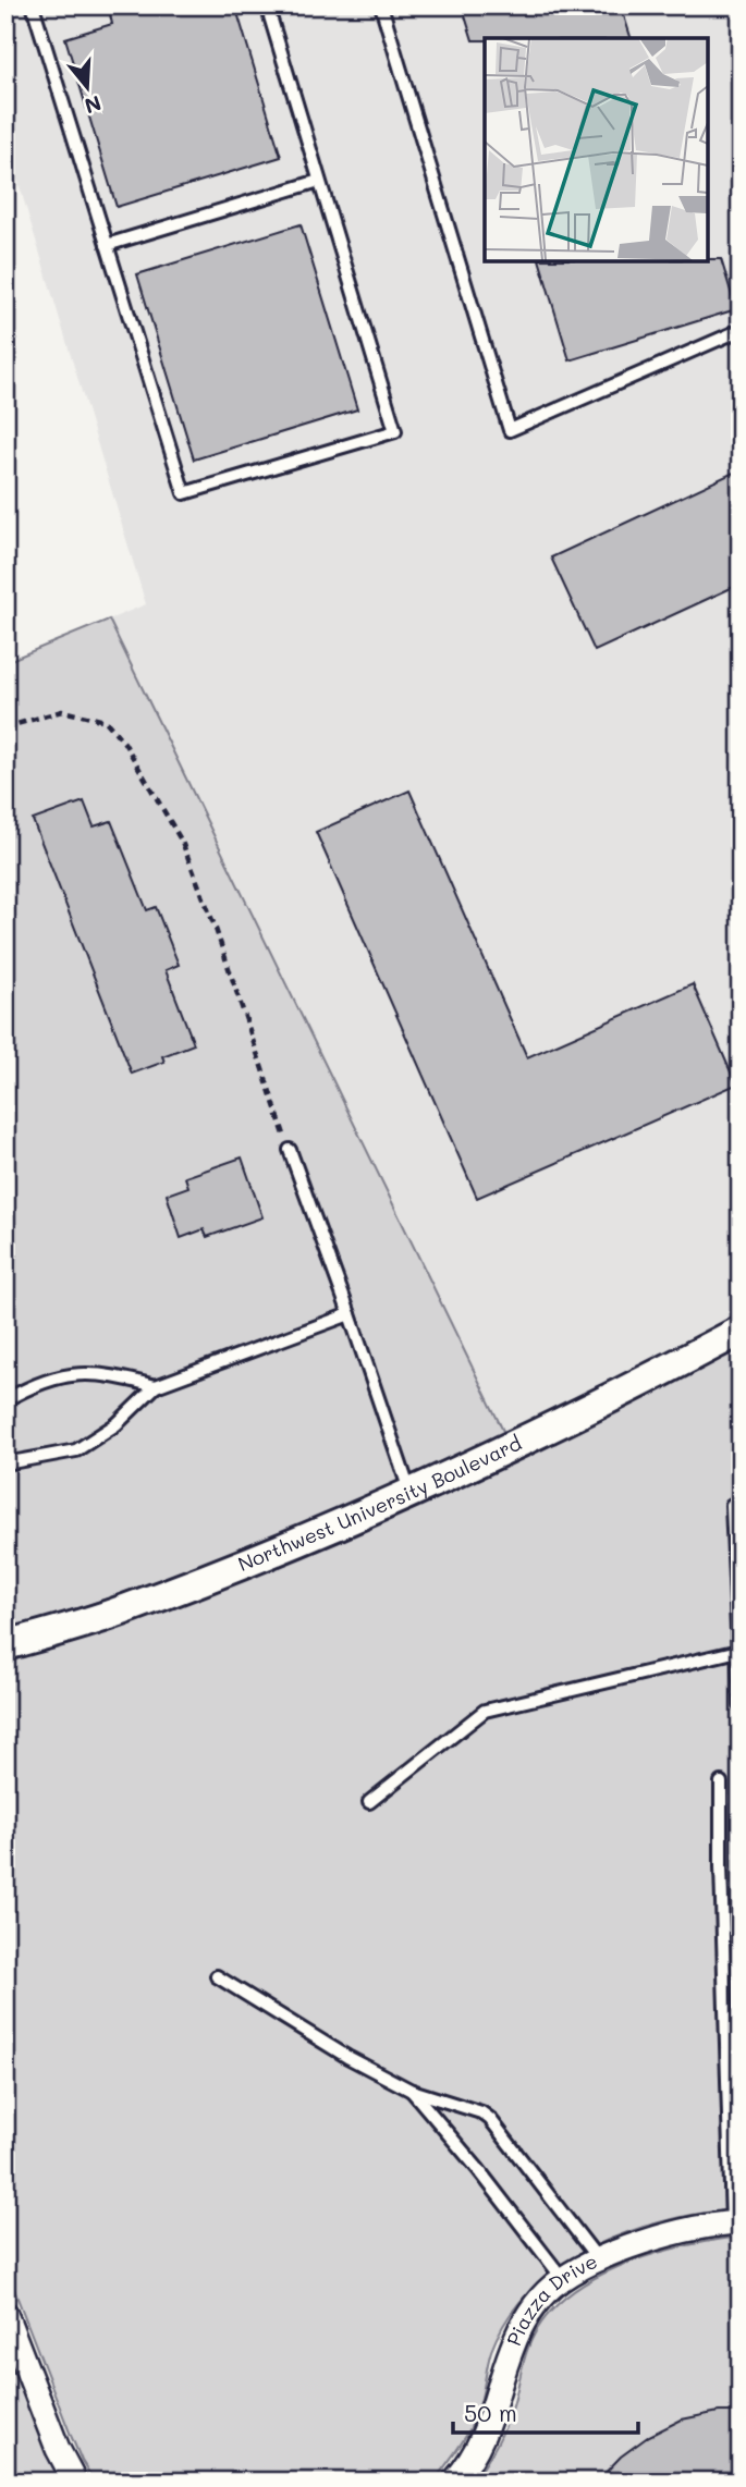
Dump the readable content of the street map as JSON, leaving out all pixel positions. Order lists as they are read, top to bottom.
{
  "streets": {
    "street": ["Northwest University Boulevard", "Piazza Drive"]
  },
  "scale_bar": "50 m",
  "north": "bottom"
}
